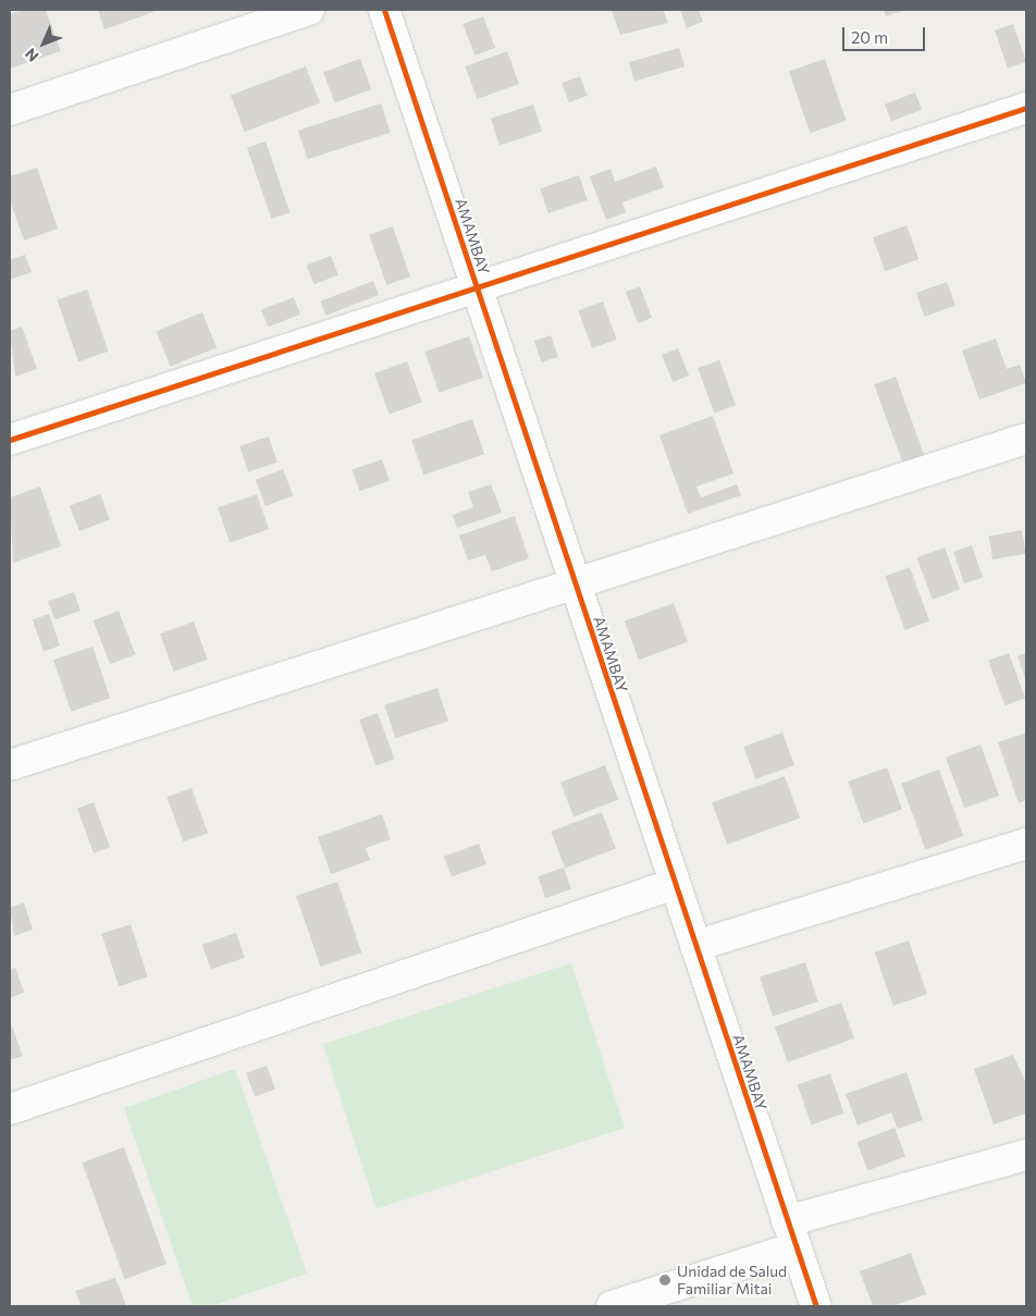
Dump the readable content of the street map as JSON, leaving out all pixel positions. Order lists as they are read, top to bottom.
{
  "streets": {
    "street": ["AMAMBAY"]
  },
  "places": ["Unidad de Salud Familiar Mitai"],
  "scale_bar": "20 m",
  "north": "bottom left"
}
